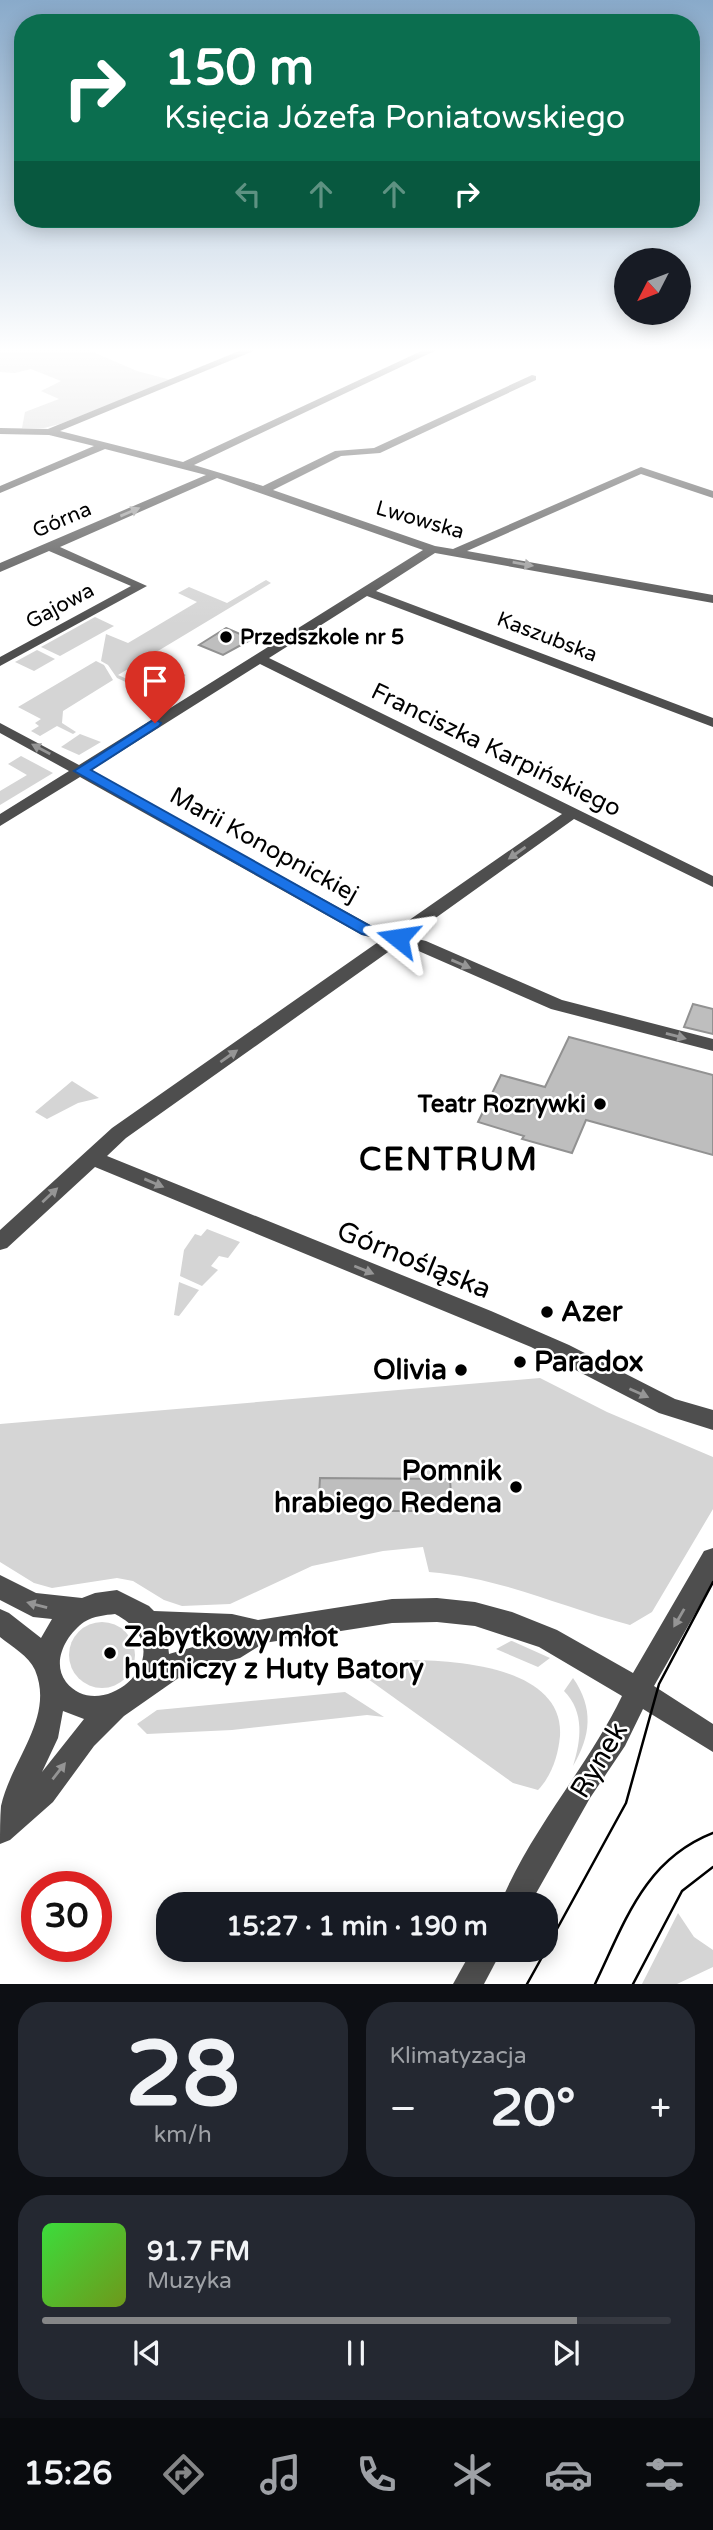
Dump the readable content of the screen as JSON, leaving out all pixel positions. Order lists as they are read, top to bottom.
{
  "streets": {
    "street": [
      "Górna",
      "Lwowska",
      "Gajowa",
      "Kaszubska",
      "Franciszka Karpińskiego",
      "Marii Konopnickiej",
      "Górnośląska",
      "Rynek"
    ]
  },
  "crossings": [
    ["Górna", "Lwowska"],
    ["Górna", "Gajowa"]
  ],
  "one_way": ["Lwowska", "Górnośląska", "Rynek"],
  "districts": ["CENTRUM"],
  "places": [
    "Przedszkole nr 5",
    "Teatr Rozrywki",
    "Azer",
    "Paradox",
    "Olivia",
    "Pomnik hrabiego Redena",
    "Zabytkowy młot hutniczy z Huty Batory"
  ],
  "north": "bottom left",
  "page": {
    "turn": ["150 m", "Księcia Józefa Poniatowskiego"],
    "limit": "30",
    "trip": "15:27 · 1 min · 190 m",
    "tile": [
      ["28", "km/h"],
      "Klimatyzacja"
    ],
    "heat": ["−", "20°", "+"],
    "song": ["91.7 FM", "Muzyka"],
    "tabs": "15:26"
  }
}
